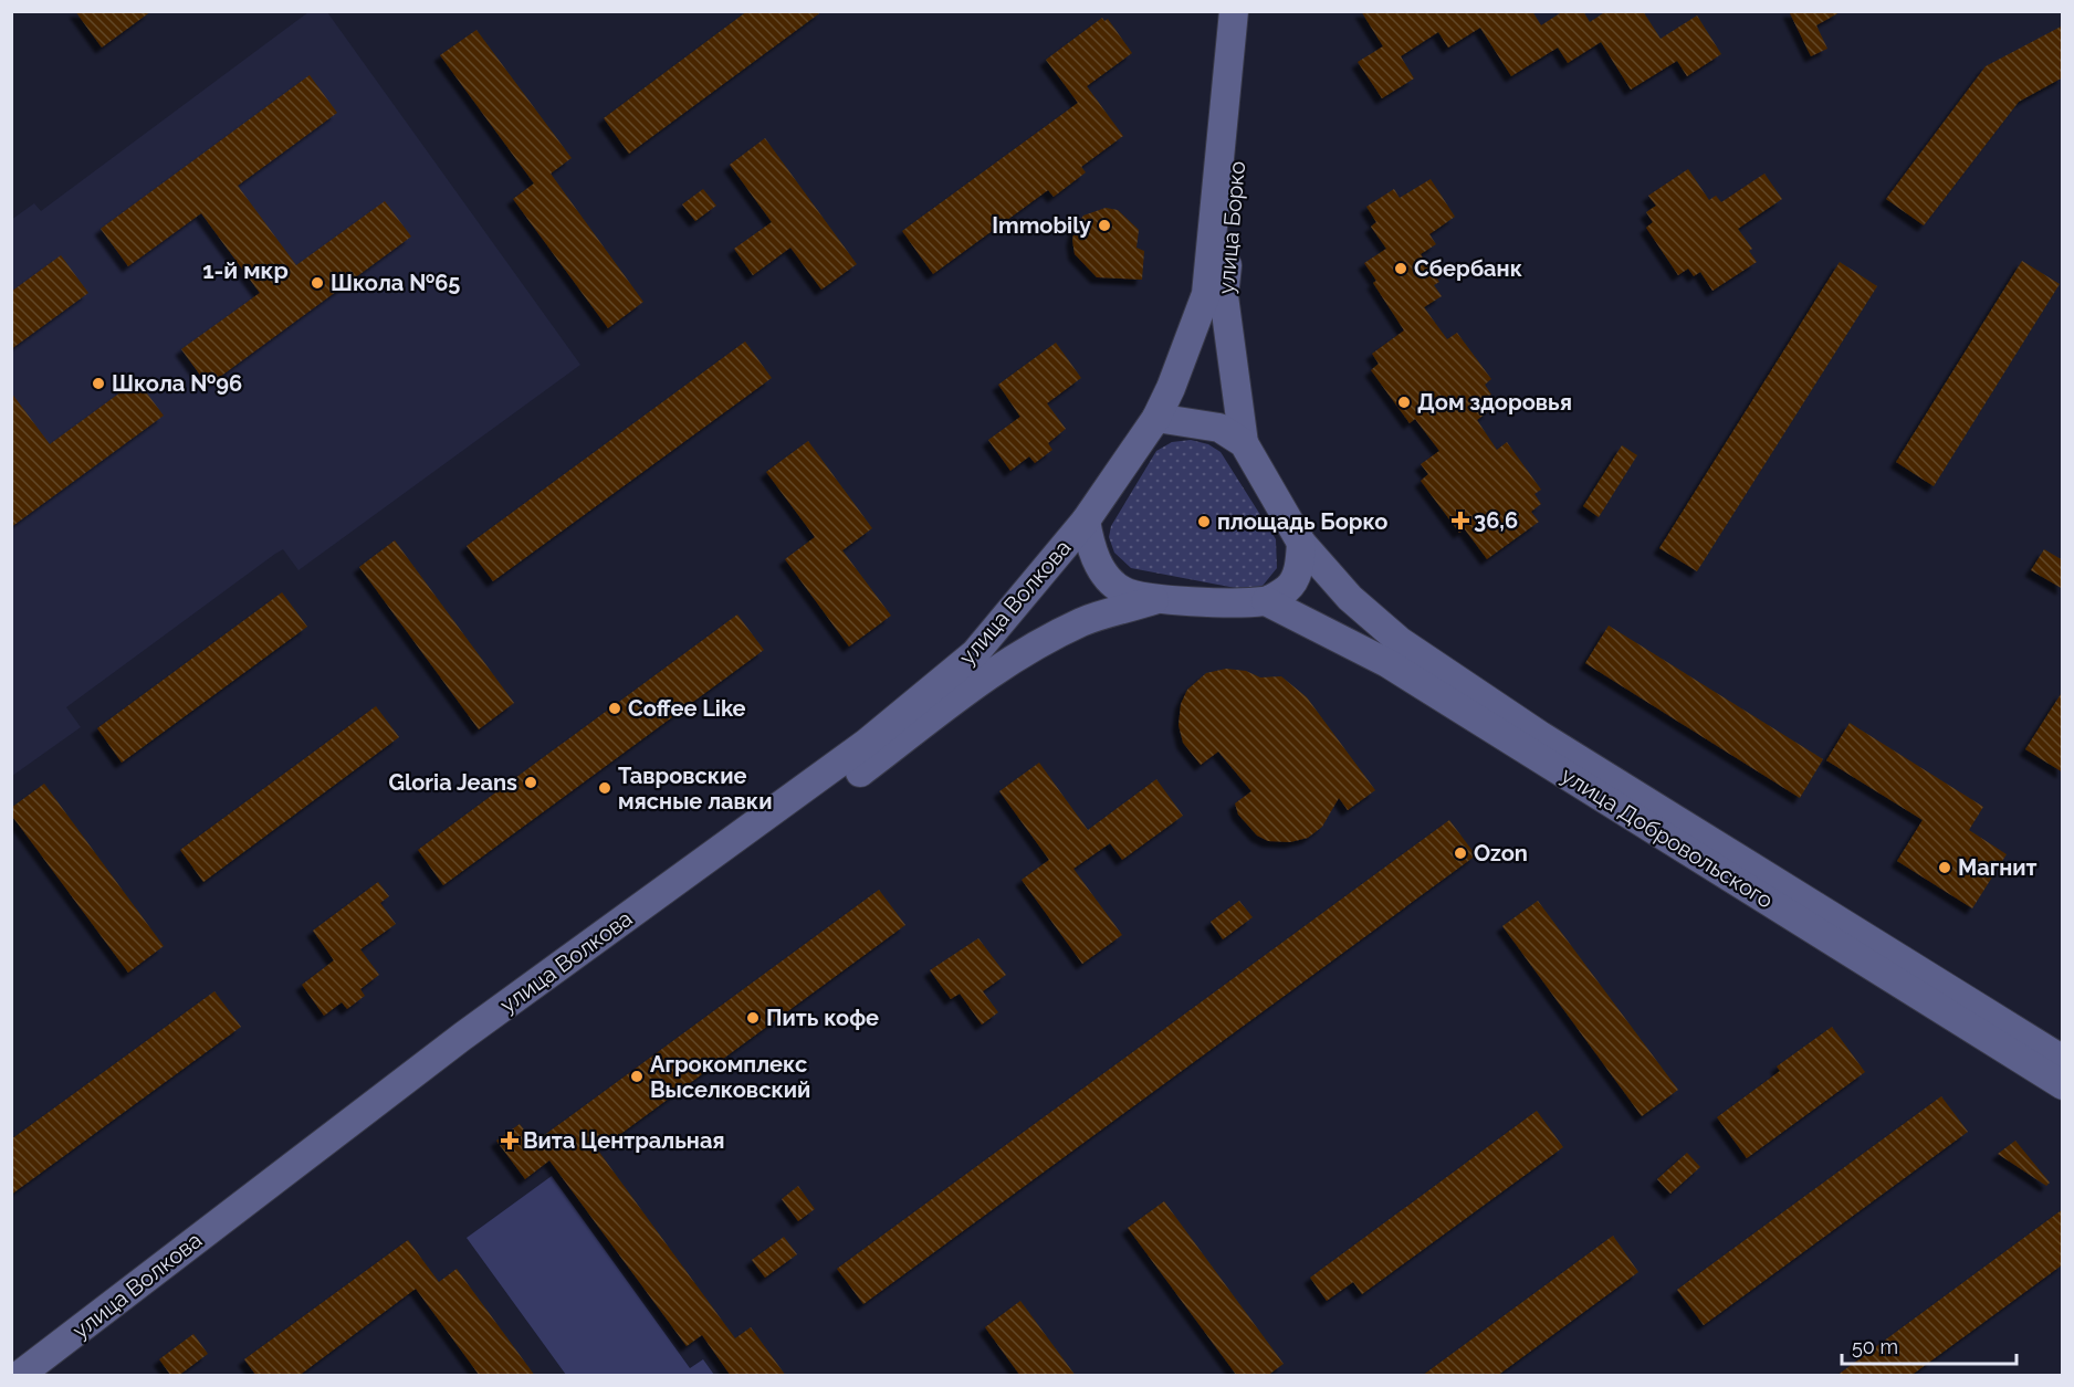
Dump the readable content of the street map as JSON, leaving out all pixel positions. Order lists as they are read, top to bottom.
{
  "streets": {
    "main road": ["улица Борко", "улица Волкова", "улица Добровольского"]
  },
  "crossings": [
    ["улица Борко", "улица Волкова"],
    ["улица Борко", "улица Добровольского"],
    ["улица Волкова", "улица Добровольского"]
  ],
  "districts": ["1-й мкр"],
  "places": {
    "other": [
      "Immobily",
      "Сбербанк",
      "Школа №65",
      "Школа №96",
      "Дом здоровья",
      "площадь Борко",
      "Coffee Like",
      "Gloria Jeans",
      "Тавровские мясные лавки",
      "Ozon",
      "Магнит",
      "Пить кофе",
      "Агрокомплекс Выселковский"
    ],
    "health": ["36,6", "Вита Центральная"]
  },
  "scale_bar": "50 m"
}
